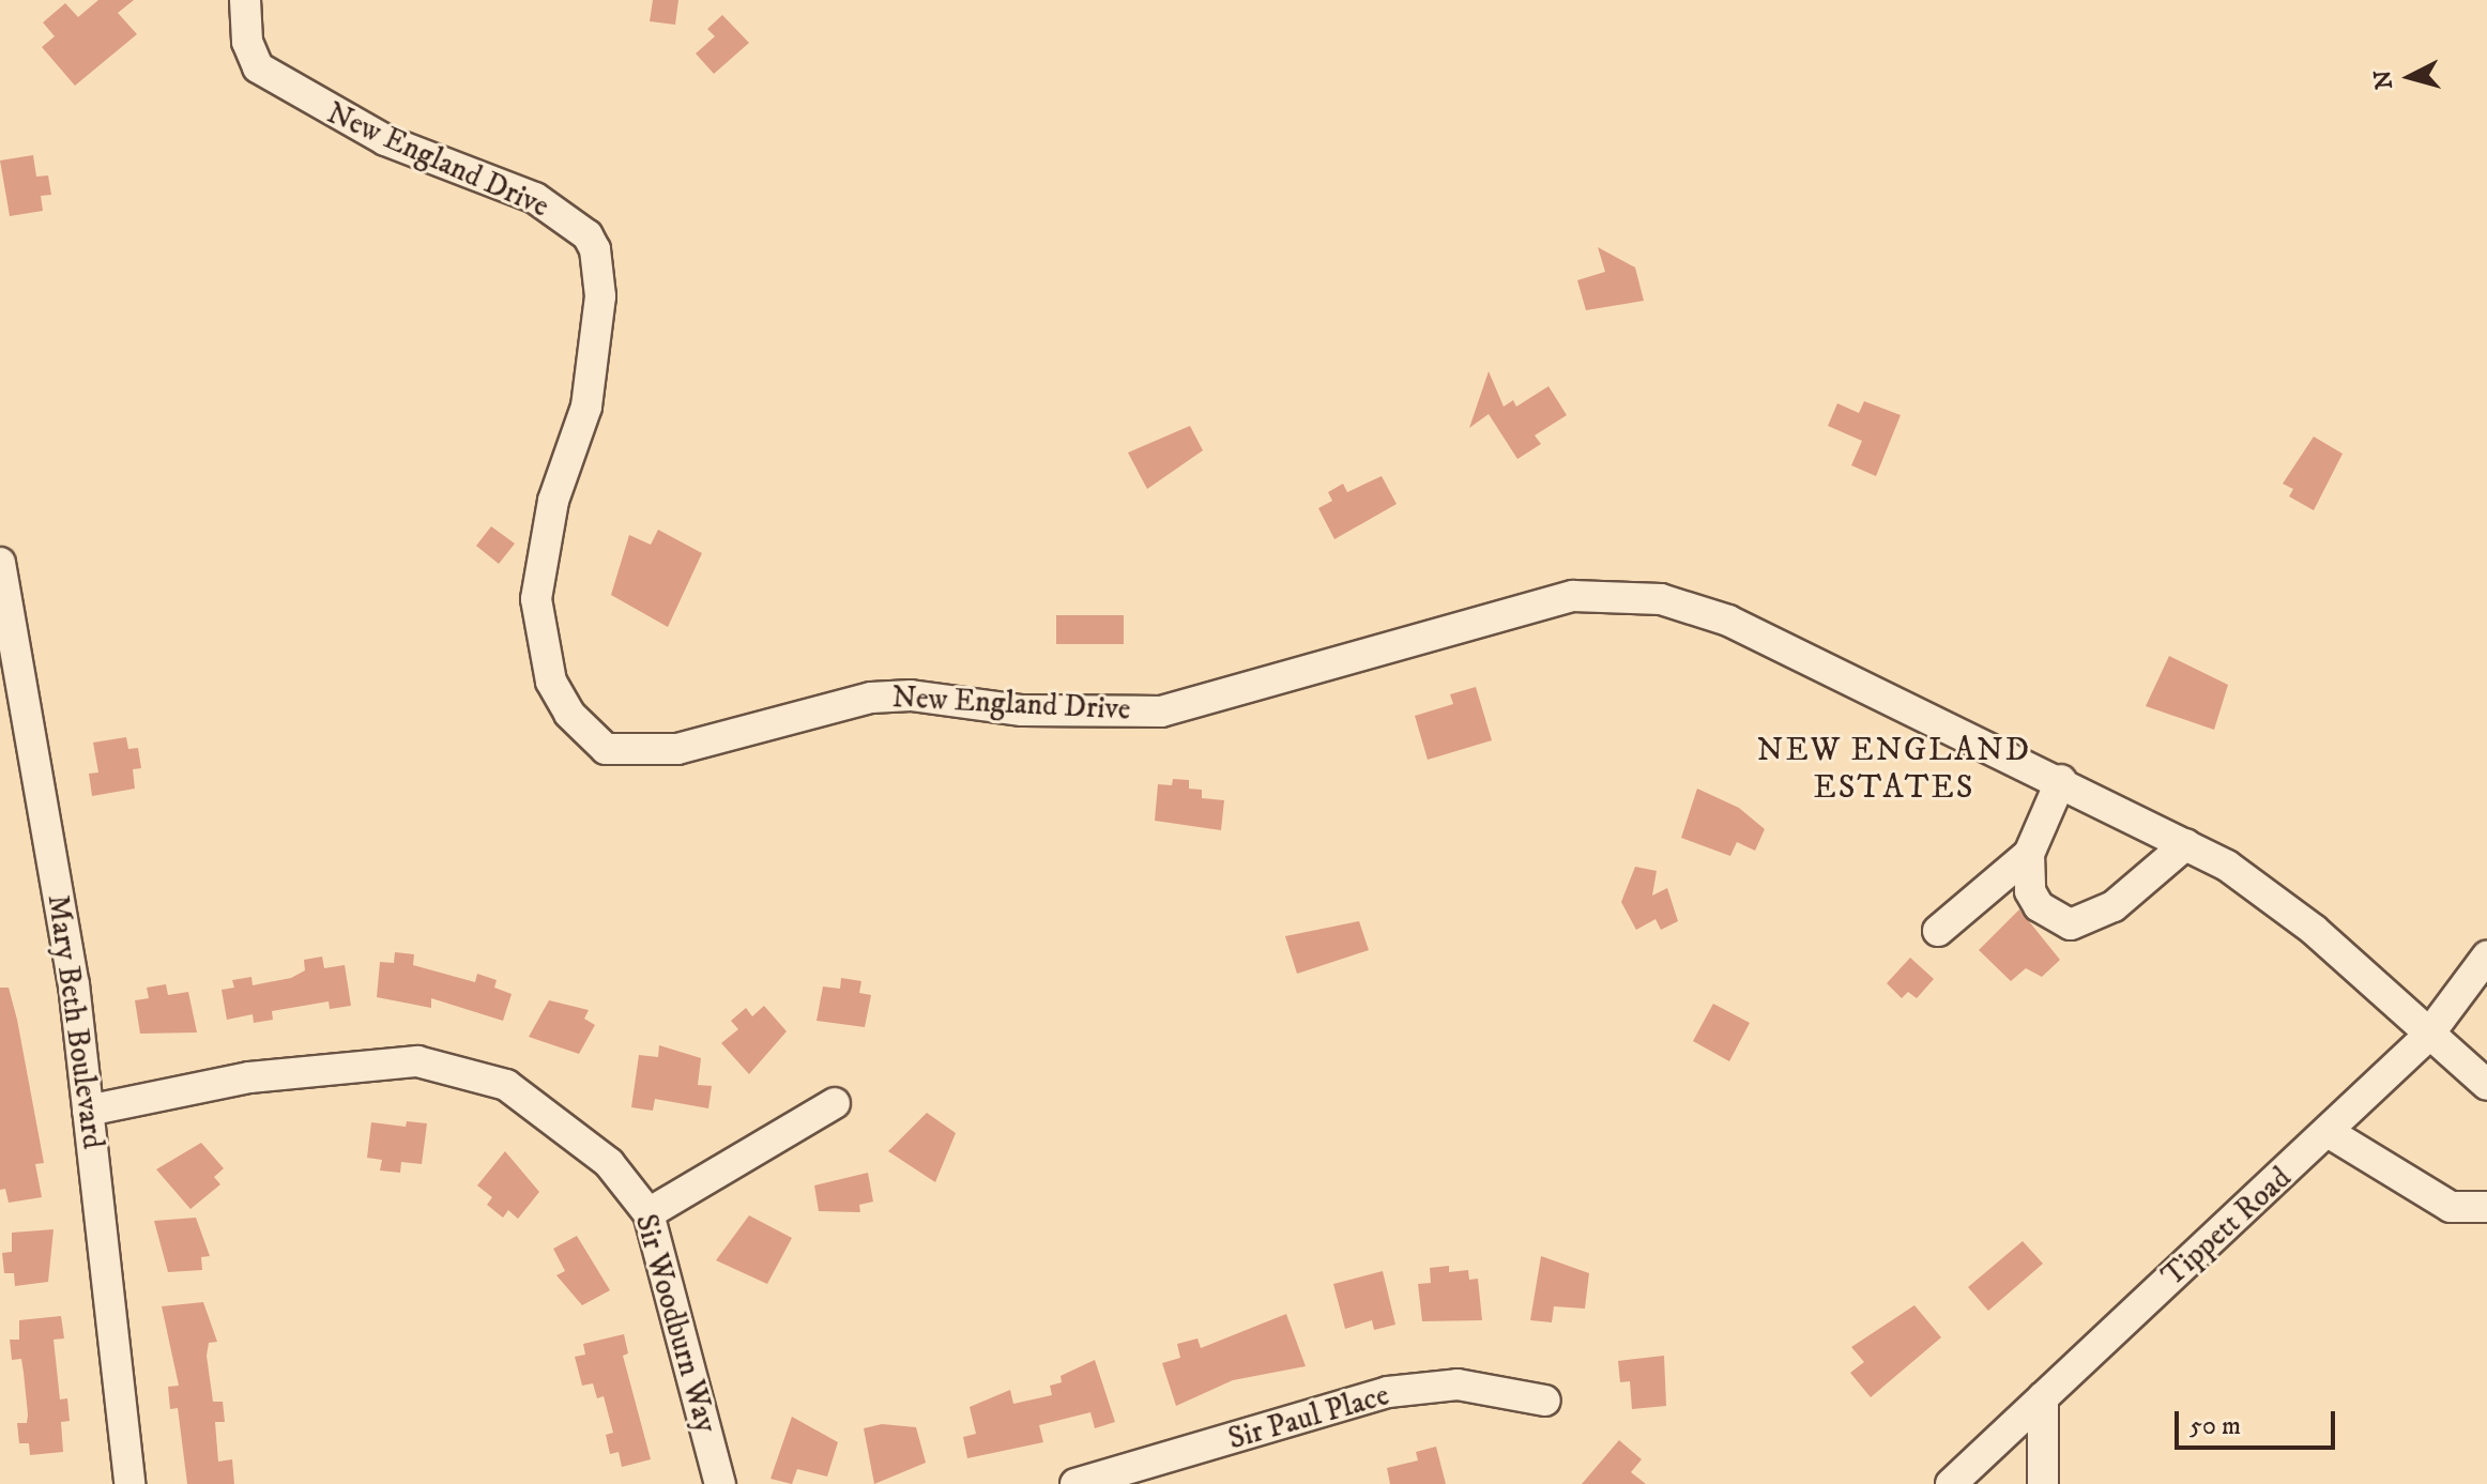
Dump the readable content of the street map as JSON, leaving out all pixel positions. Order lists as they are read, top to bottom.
{
  "streets": {
    "street": [
      "New England Drive",
      "Mary Beth Boulevard",
      "Tippett Road",
      "Sir Woodburn Way",
      "Sir Paul Place"
    ]
  },
  "crossings": [
    ["New England Drive", "Tippett Road"],
    ["Mary Beth Boulevard", "Sir Woodburn Way"]
  ],
  "districts": ["NEW ENGLAND ESTATES"],
  "scale_bar": "50 m",
  "north": "left"
}
